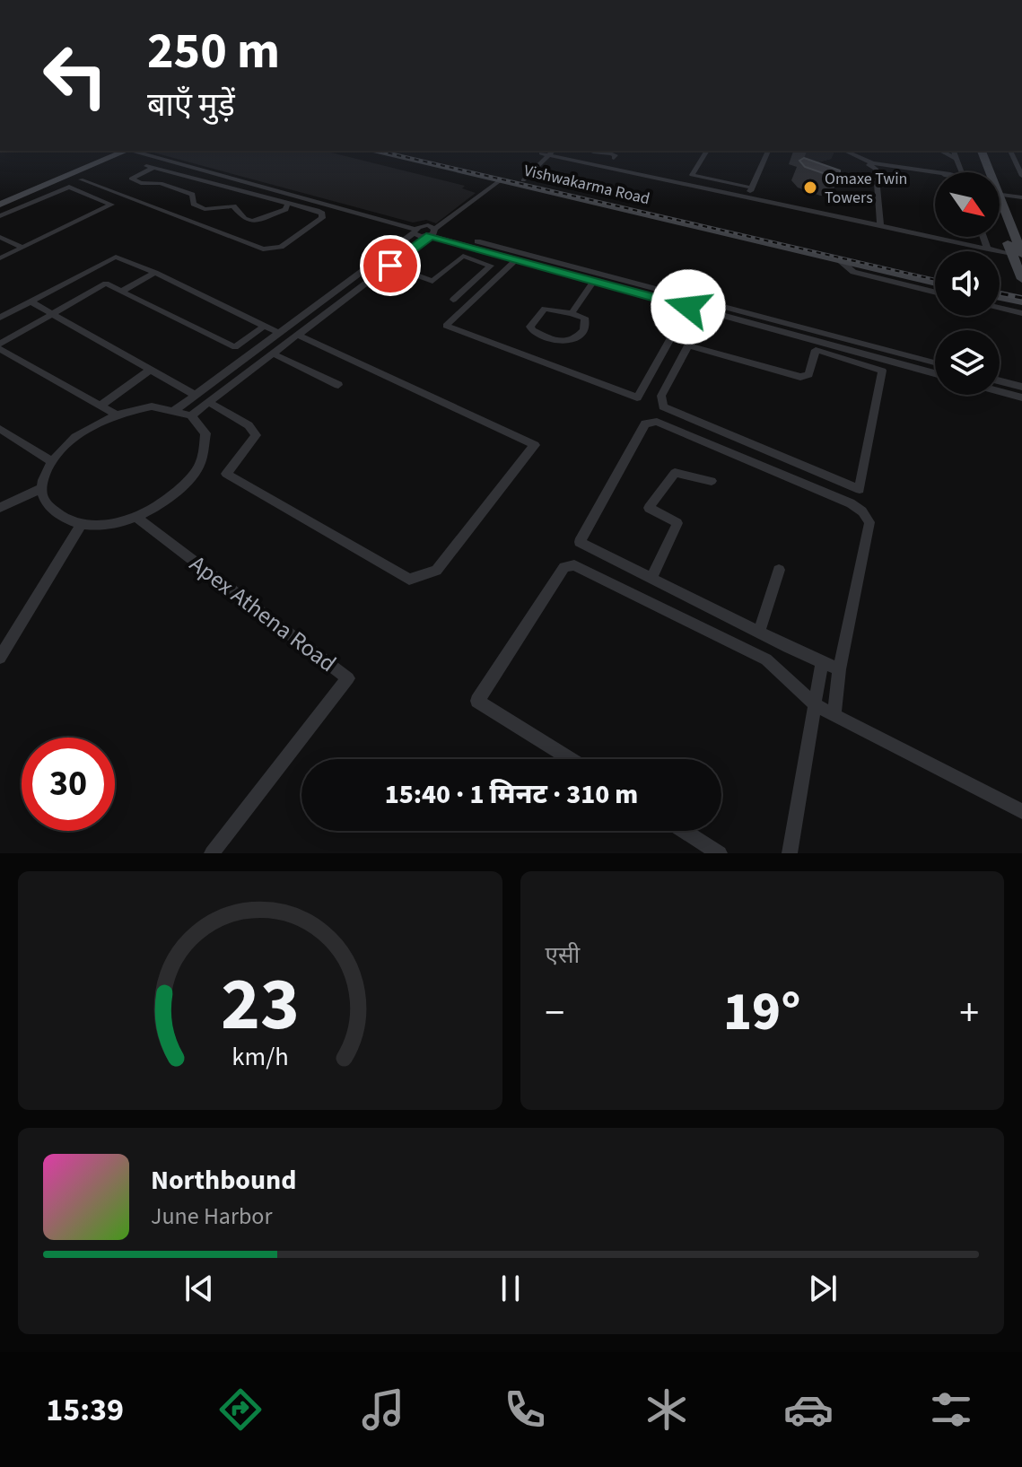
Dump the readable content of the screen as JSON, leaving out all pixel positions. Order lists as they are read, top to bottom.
{
  "streets": {
    "main road": ["Vishwakarma Road"],
    "street": ["Apex Athena Road"]
  },
  "places": ["Omaxe Twin Towers"],
  "north": "bottom right",
  "page": {
    "turn": ["250 m", "बाएँ मुड़ें"],
    "limit": "30",
    "trip": "15:40 · 1 मिनट · 310 m",
    "tile": "एसी",
    "heat": ["−", "19°", "+"],
    "song": ["Northbound", "June Harbor"],
    "tabs": "15:39",
    "gauge": ["23", "km/h"]
  }
}
